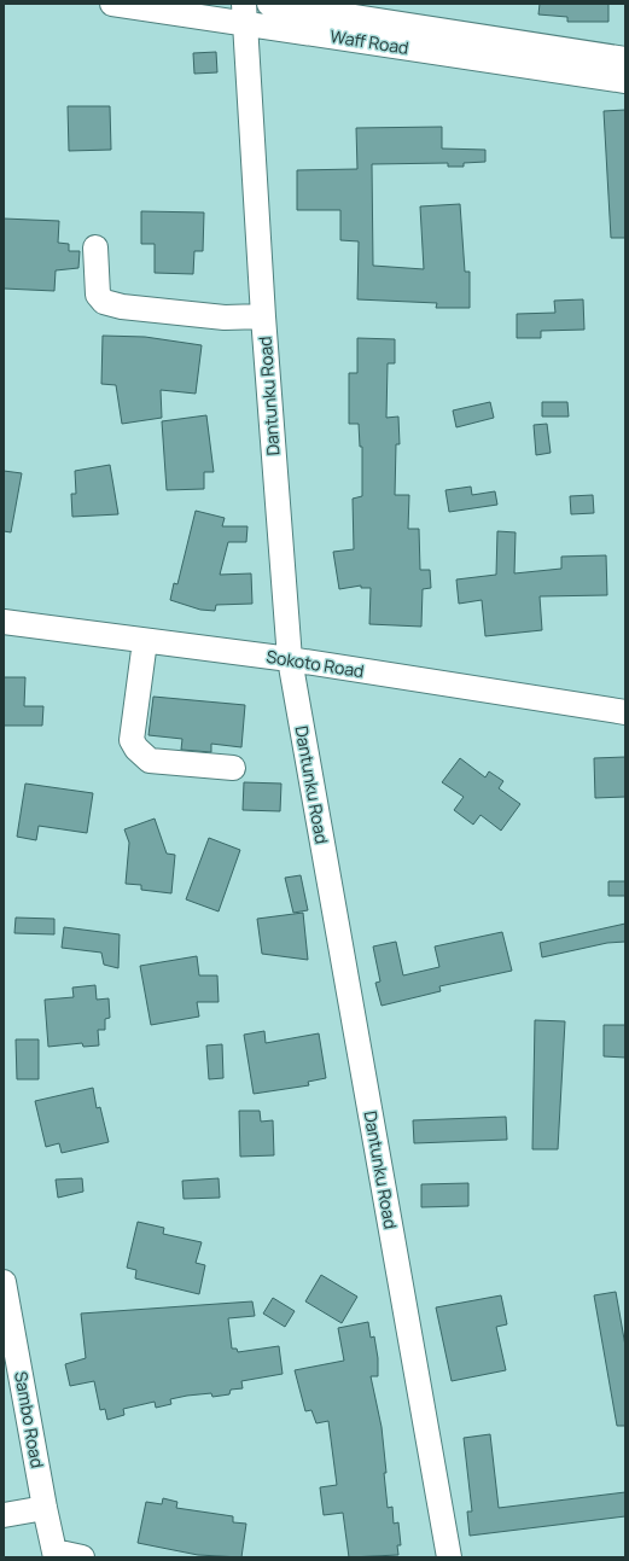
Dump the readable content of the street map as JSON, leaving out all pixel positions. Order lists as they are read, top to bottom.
{
  "streets": {
    "street": [
      "Waff Road",
      "Dantunku Road",
      "Sokoto Road",
      "Sambo Road"
    ]
  },
  "crossings": [
    ["Waff Road", "Dantunku Road"],
    ["Dantunku Road", "Sokoto Road"]
  ]
}
